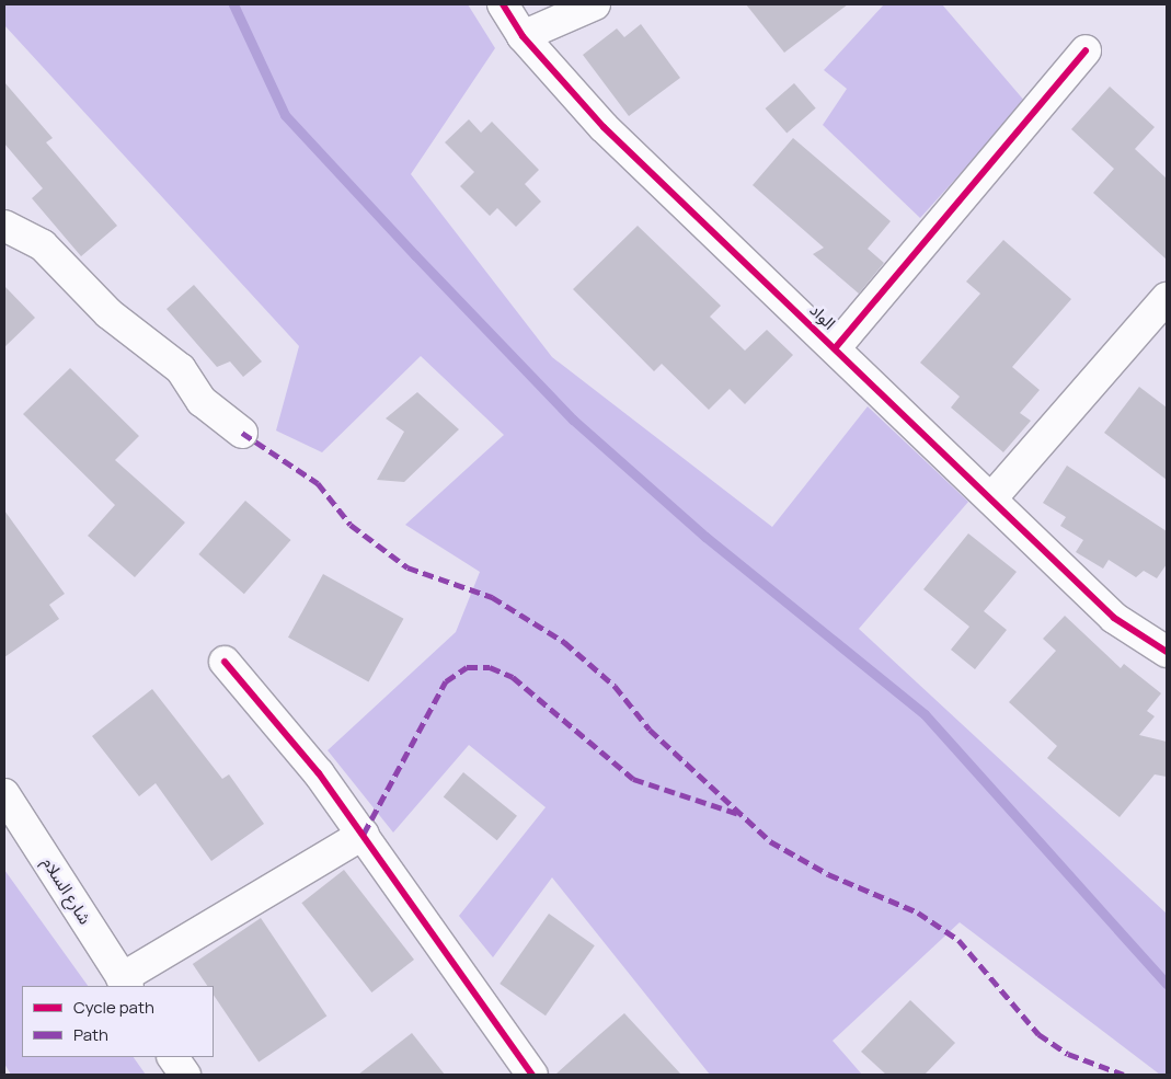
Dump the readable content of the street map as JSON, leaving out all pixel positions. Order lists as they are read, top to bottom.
{
  "streets": {
    "street": ["الواد", "شارع السلام"]
  },
  "legend": ["Cycle path", "Path"]
}
